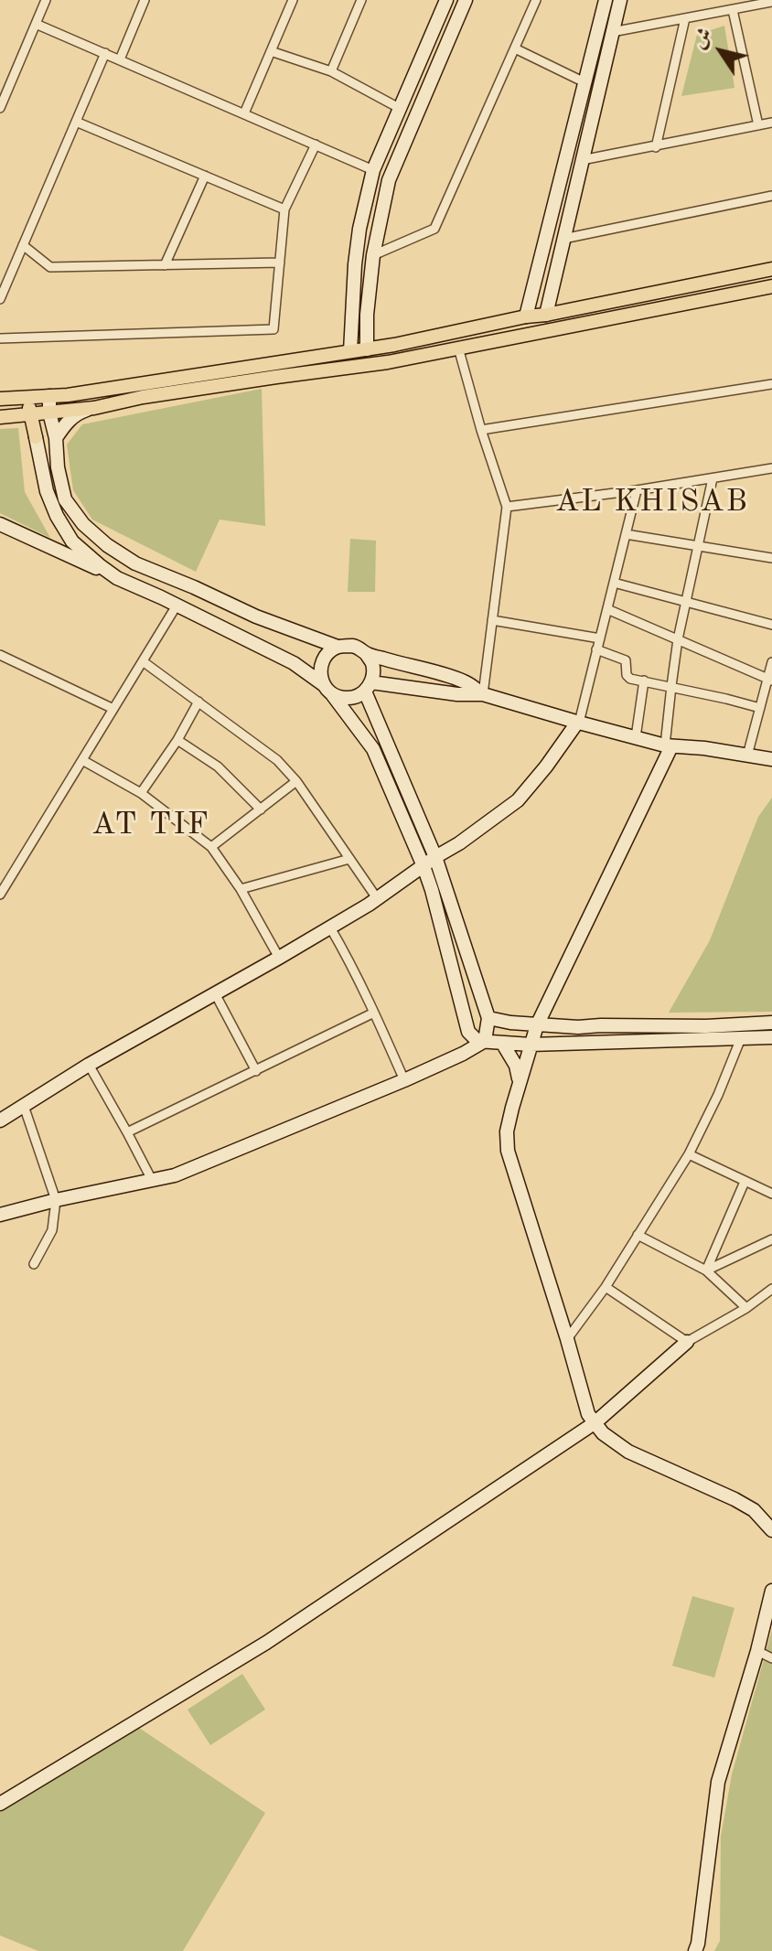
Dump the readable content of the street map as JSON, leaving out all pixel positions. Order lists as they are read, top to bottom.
{
  "districts": ["AL KHISAB", "AT TIF"],
  "north": "top left"
}
